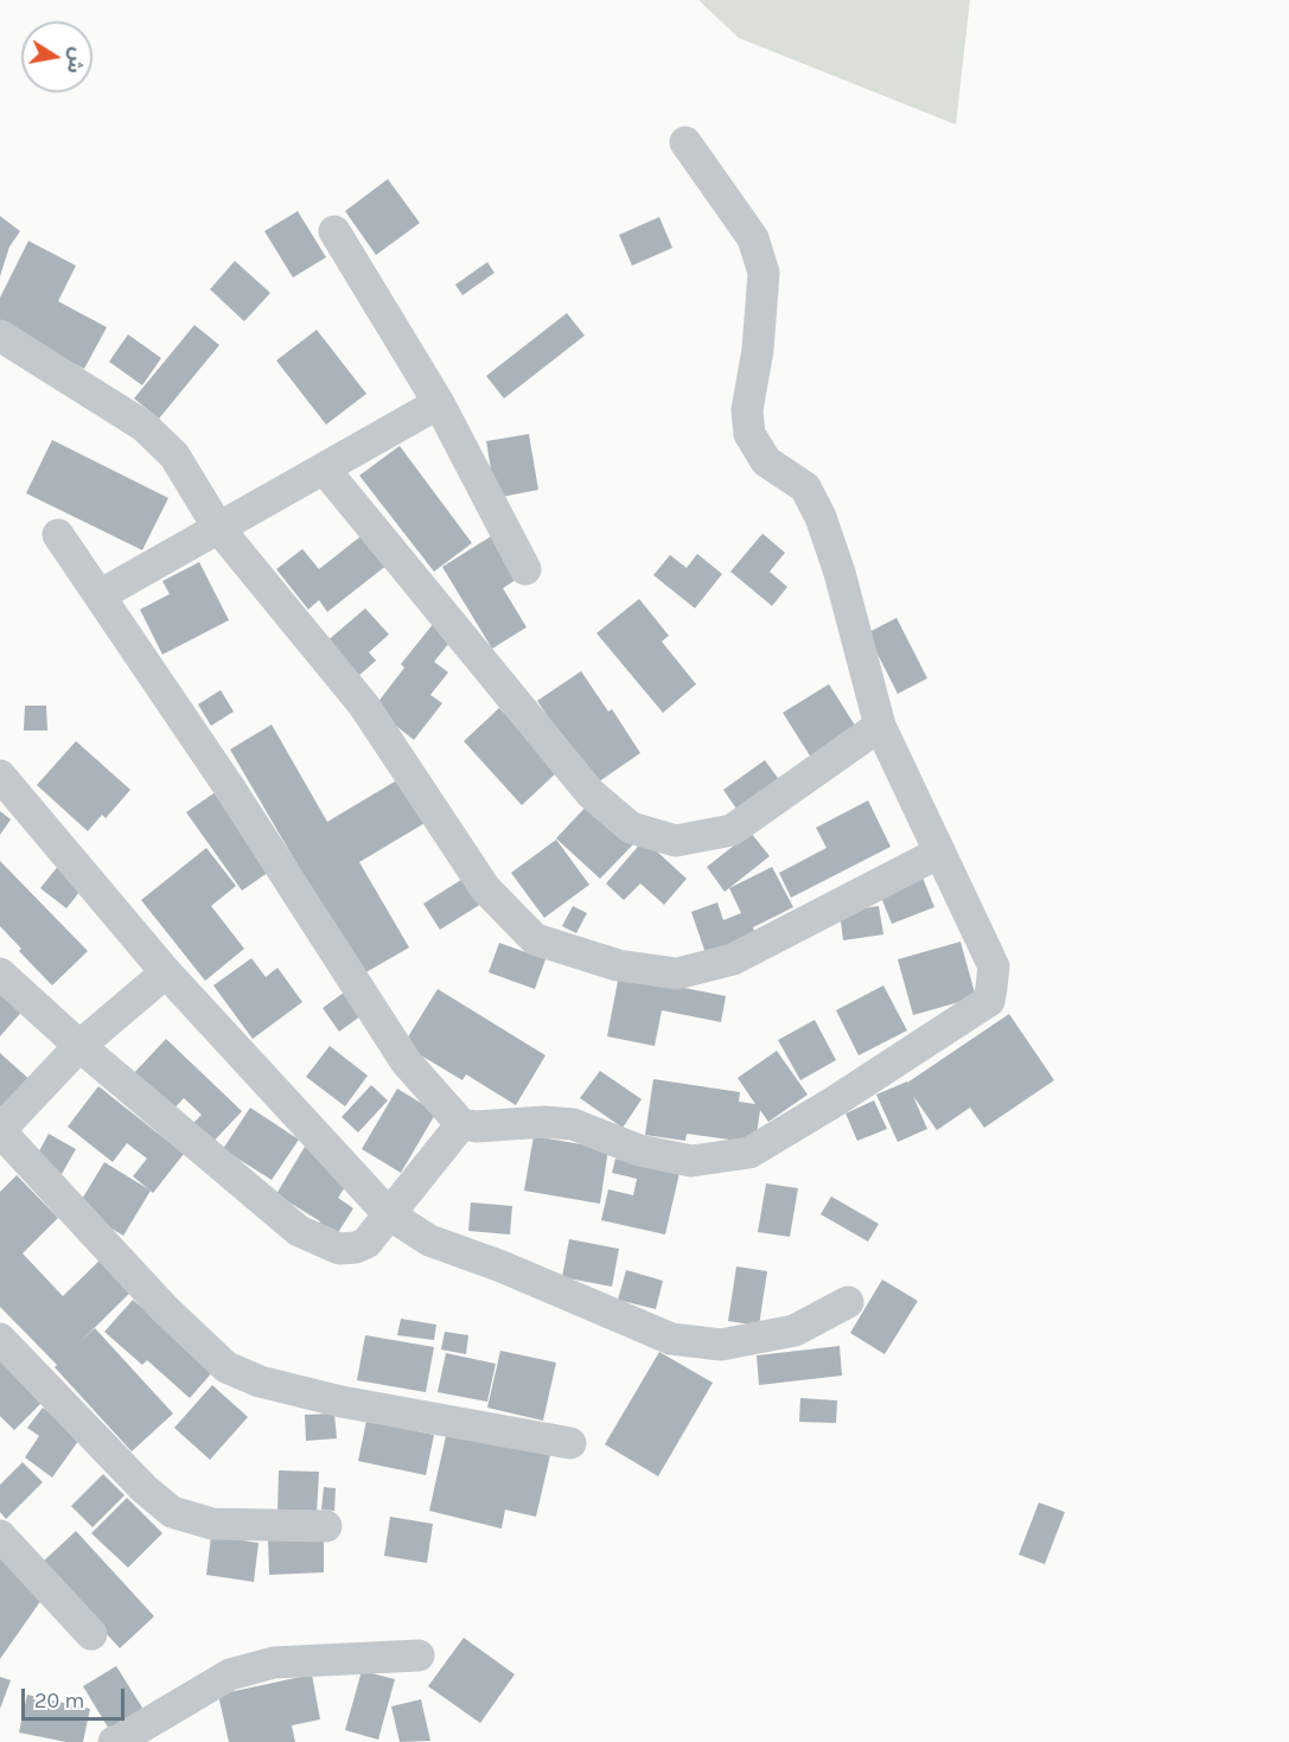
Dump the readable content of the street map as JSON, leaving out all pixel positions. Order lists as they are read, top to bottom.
{
  "scale_bar": "20 m",
  "north": "right"
}
